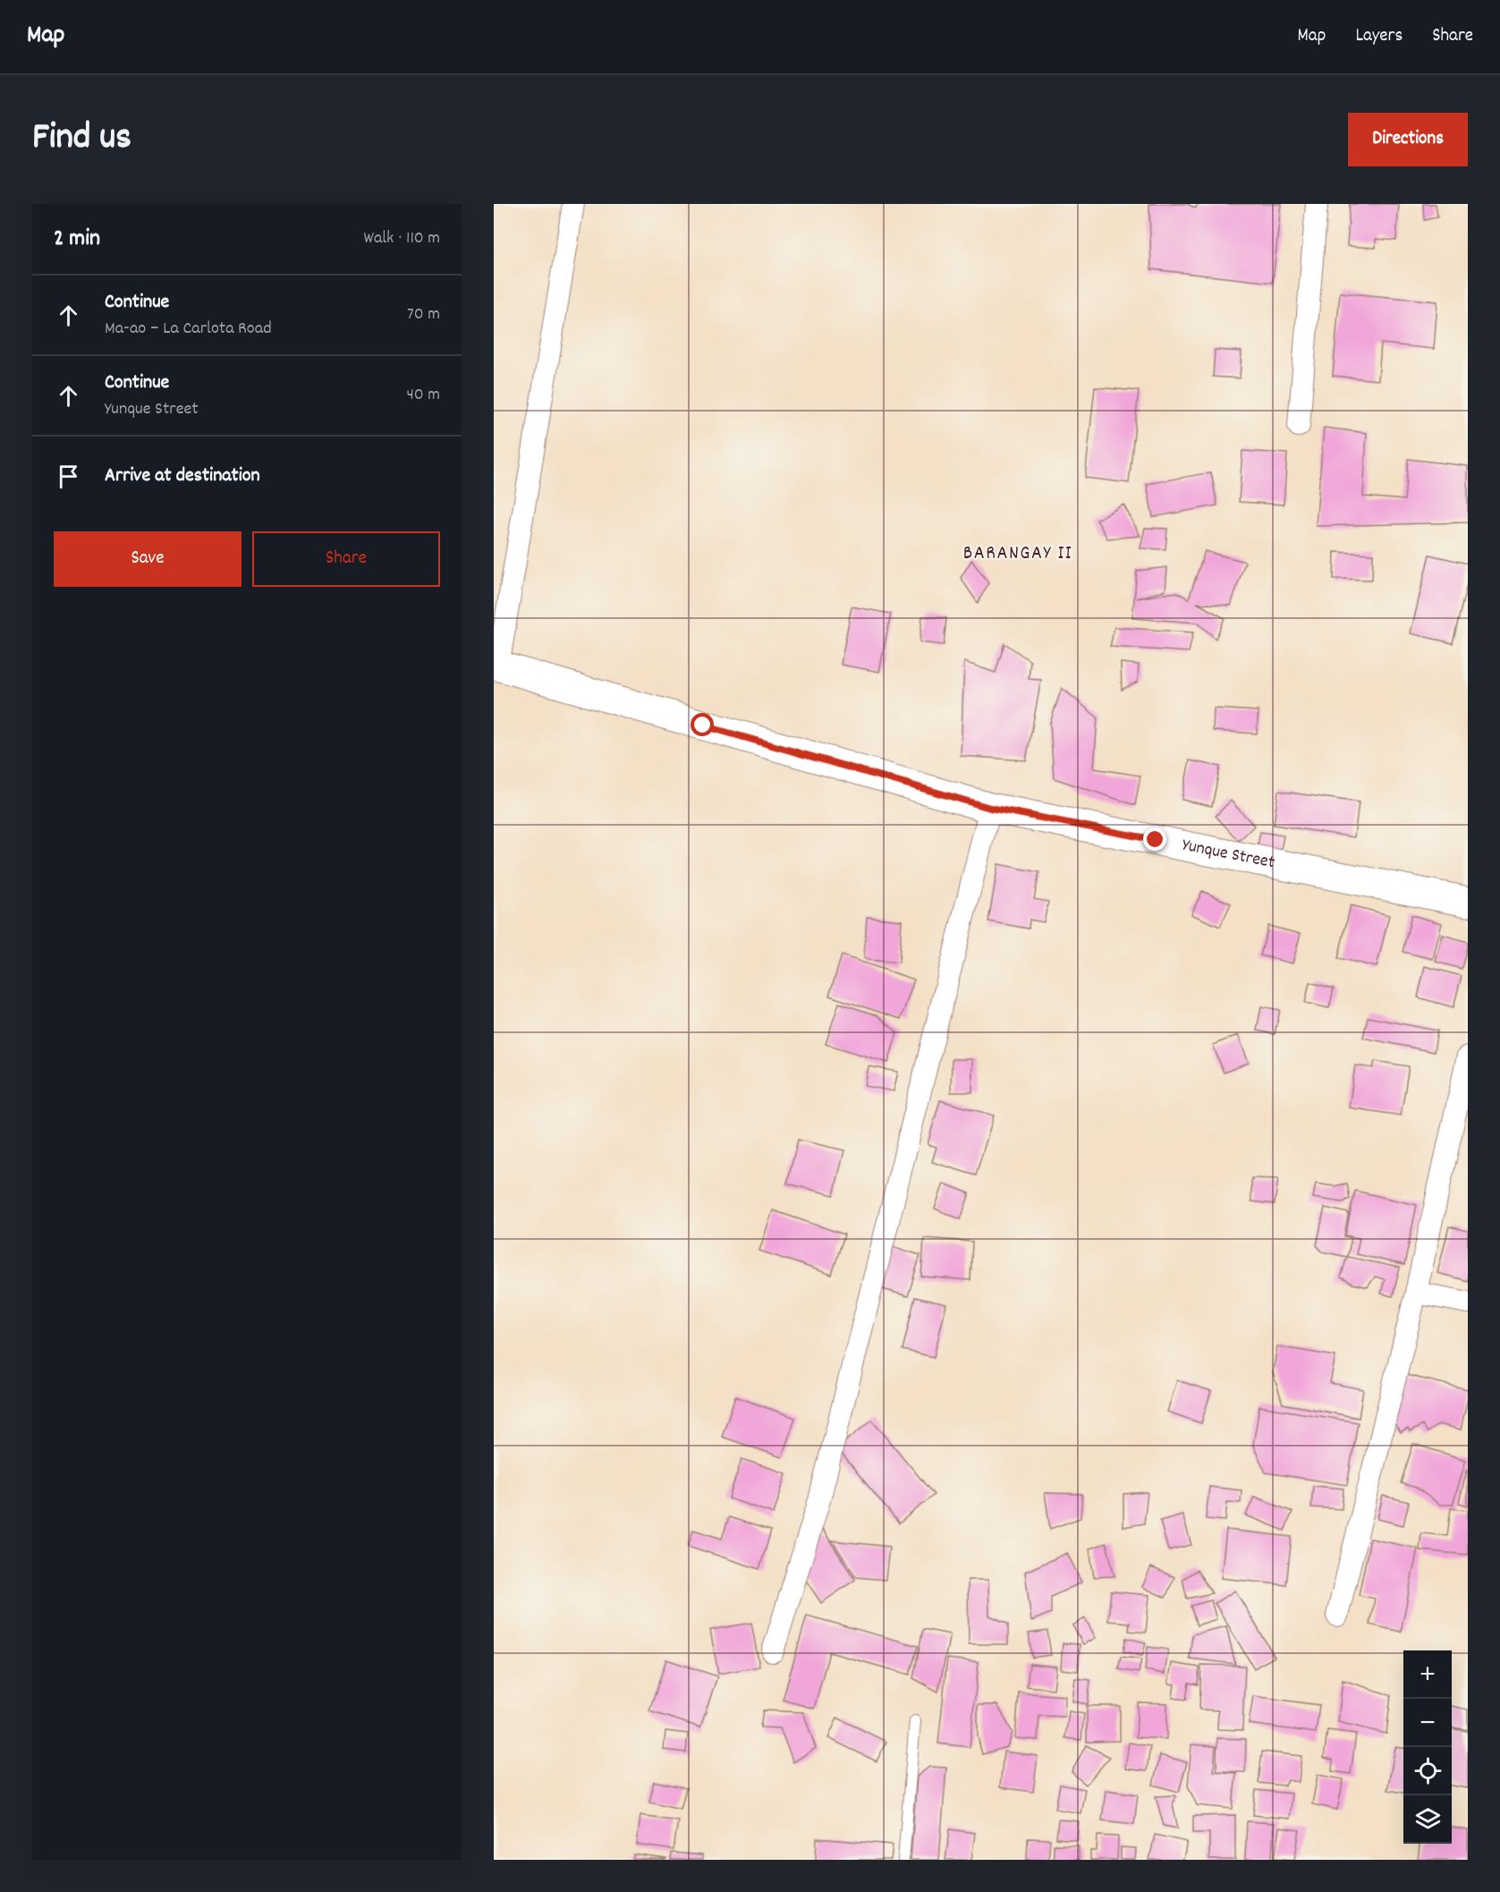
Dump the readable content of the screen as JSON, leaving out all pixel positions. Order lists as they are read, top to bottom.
{
  "streets": {
    "main road": ["Yunque Street"]
  },
  "districts": ["BARANGAY II"],
  "page": {
    "header": "Map",
    "nav": ["Map", "Layers", "Share"],
    "title": "Find us",
    "buttons": [
      "Directions",
      ["Save", "Share"]
    ],
    "heading": ["2 min", "Walk · 110 m"],
    "list": [
      ["Continue", "Ma-ao – La Carlota Road", "70 m"],
      ["Continue", "Yunque Street", "40 m"],
      "Arrive at destination"
    ],
    "map_buttons": ["+", "−"]
  }
}
